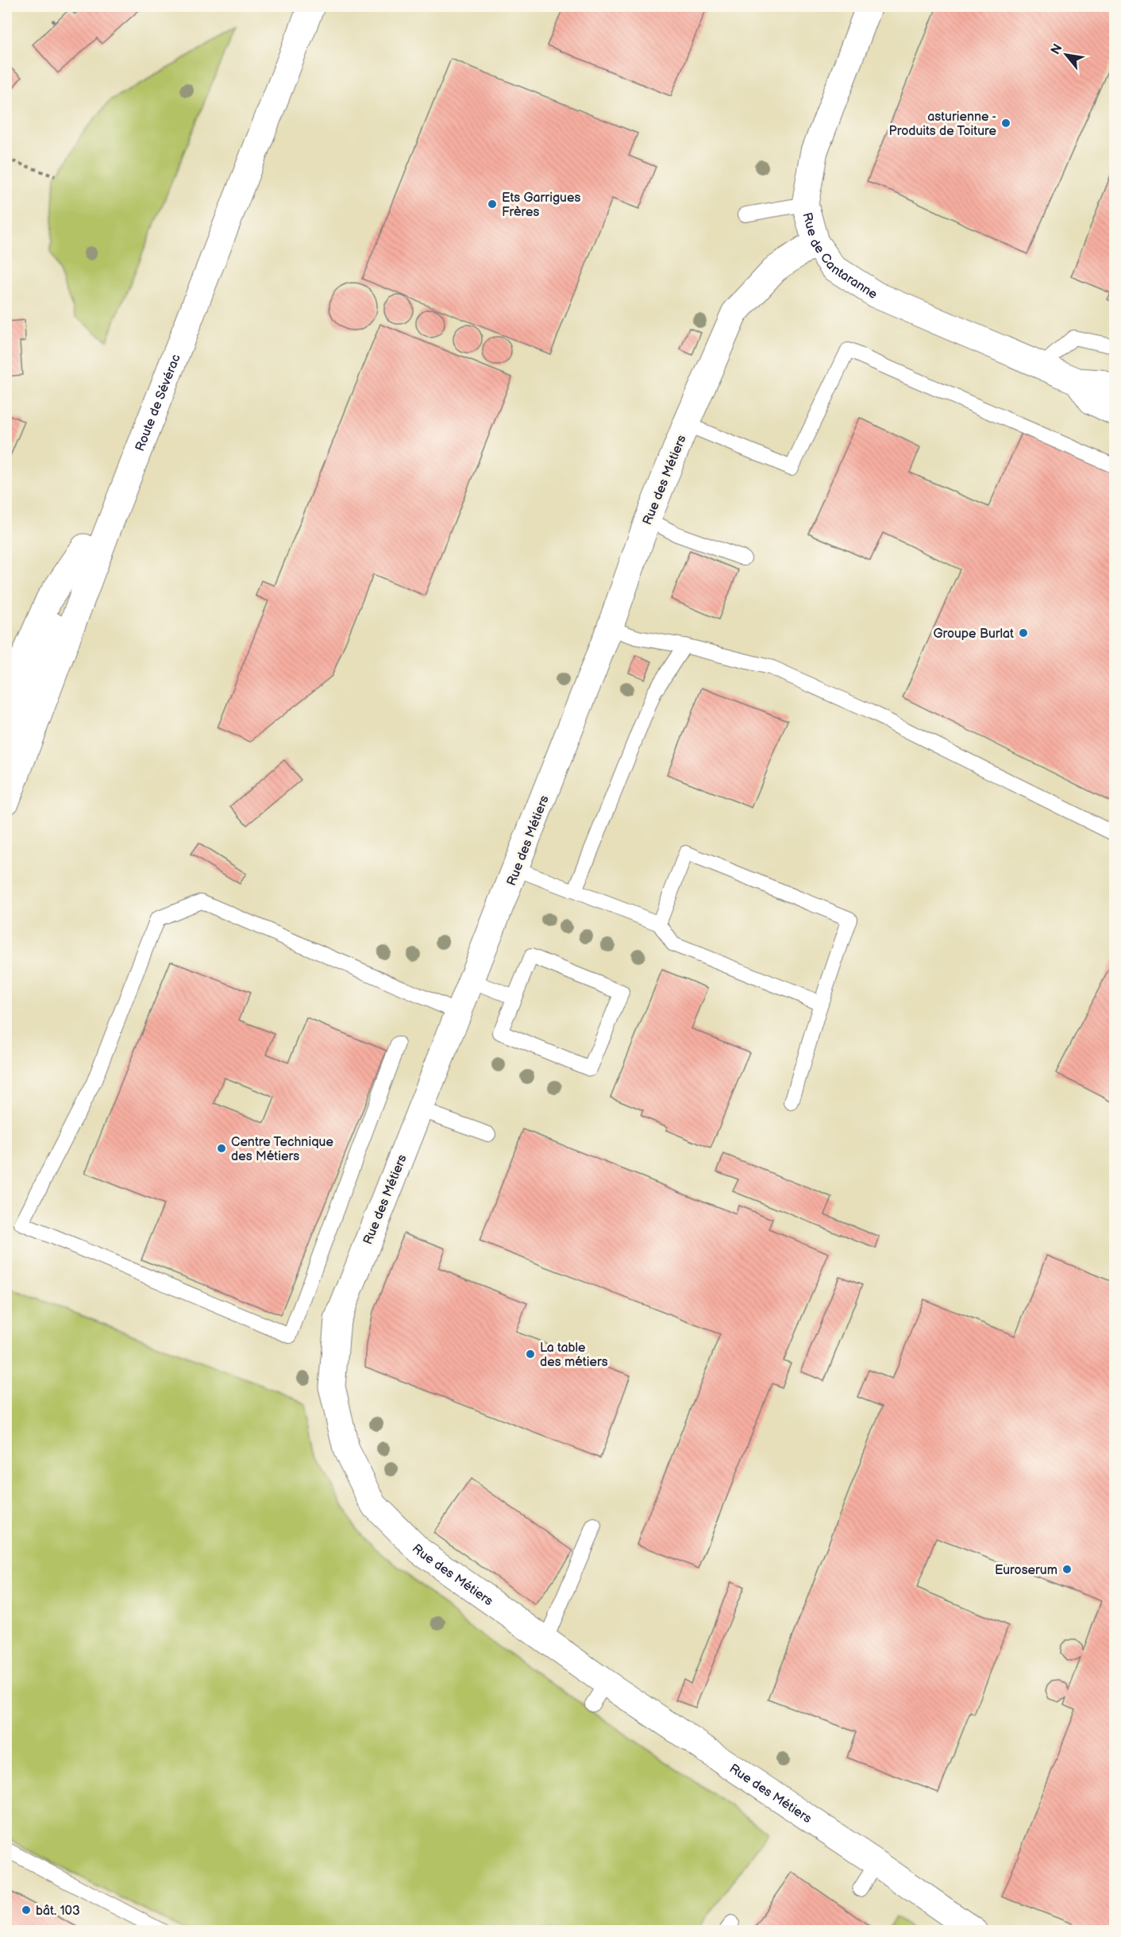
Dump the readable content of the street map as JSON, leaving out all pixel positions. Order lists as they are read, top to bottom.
{
  "streets": {
    "street": ["Rue de Cantaranne", "Route de Sévérac", "Rue des Métiers"]
  },
  "crossings": [
    ["Rue de Cantaranne", "Rue des Métiers"]
  ],
  "places": [
    "asturienne - Produits de Toiture",
    "Ets Garrigues Frères",
    "Groupe Burlat",
    "Centre Technique des Métiers",
    "La table des métiers",
    "Euroserum",
    "bât. 103"
  ],
  "north": "top left"
}
